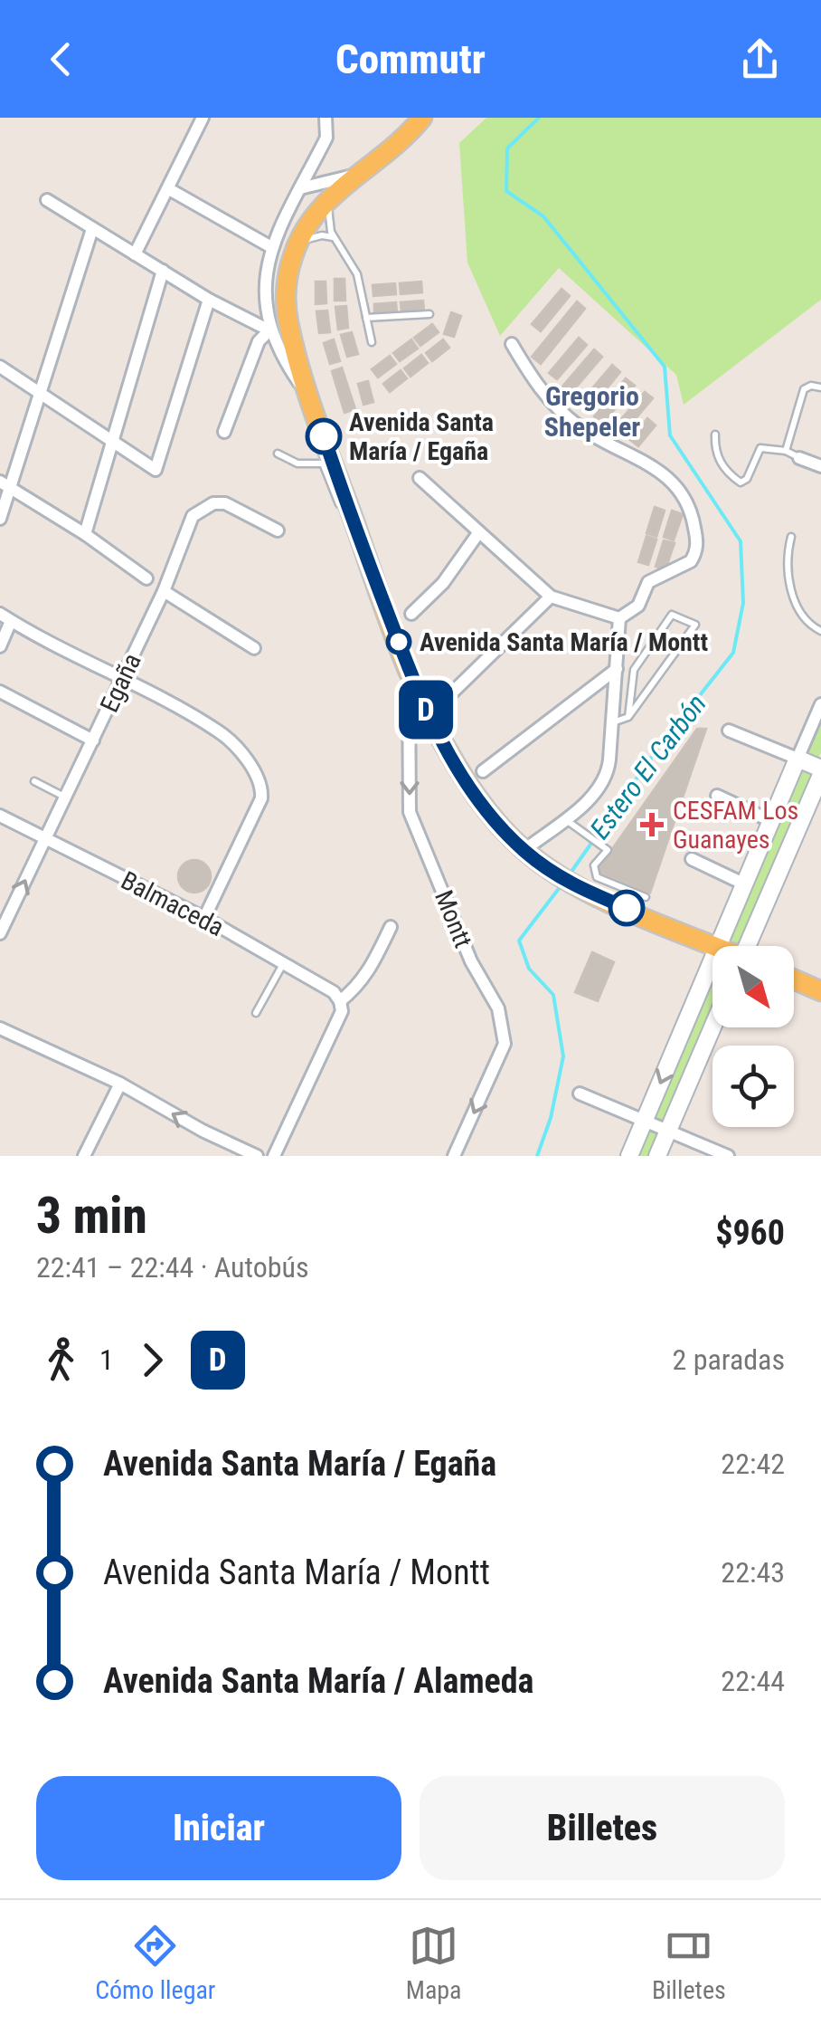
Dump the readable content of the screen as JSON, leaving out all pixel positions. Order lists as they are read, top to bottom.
{
  "streets": {
    "street": ["Egaña", "Balmaceda", "Montt"]
  },
  "crossings": [
    ["Egaña", "Balmaceda"]
  ],
  "one_way": ["Montt"],
  "districts": ["Gregorio Shepeler"],
  "water": ["Estero El Carbón"],
  "places": {
    "other": ["Avenida Santa María / Egaña", "Avenida Santa María / Montt"],
    "health": ["CESFAM Los Guanayes"]
  },
  "lines": ["bus line D"],
  "north": "bottom right",
  "page": {
    "header": "Commutr",
    "on_map": "D",
    "heading": ["3 min", "22:41 – 22:44 · Autobús", "$960"],
    "legs": ["1", "D", "2 paradas"],
    "list": [
      {
        "name": "Avenida Santa María / Egaña",
        "value": "22:42"
      },
      {
        "name": "Avenida Santa María / Montt",
        "value": "22:43"
      },
      {
        "name": "Avenida Santa María / Alameda",
        "value": "22:44"
      }
    ],
    "buttons": ["Iniciar", "Billetes"],
    "tabs": ["Cómo llegar", "Mapa", "Billetes"]
  }
}
